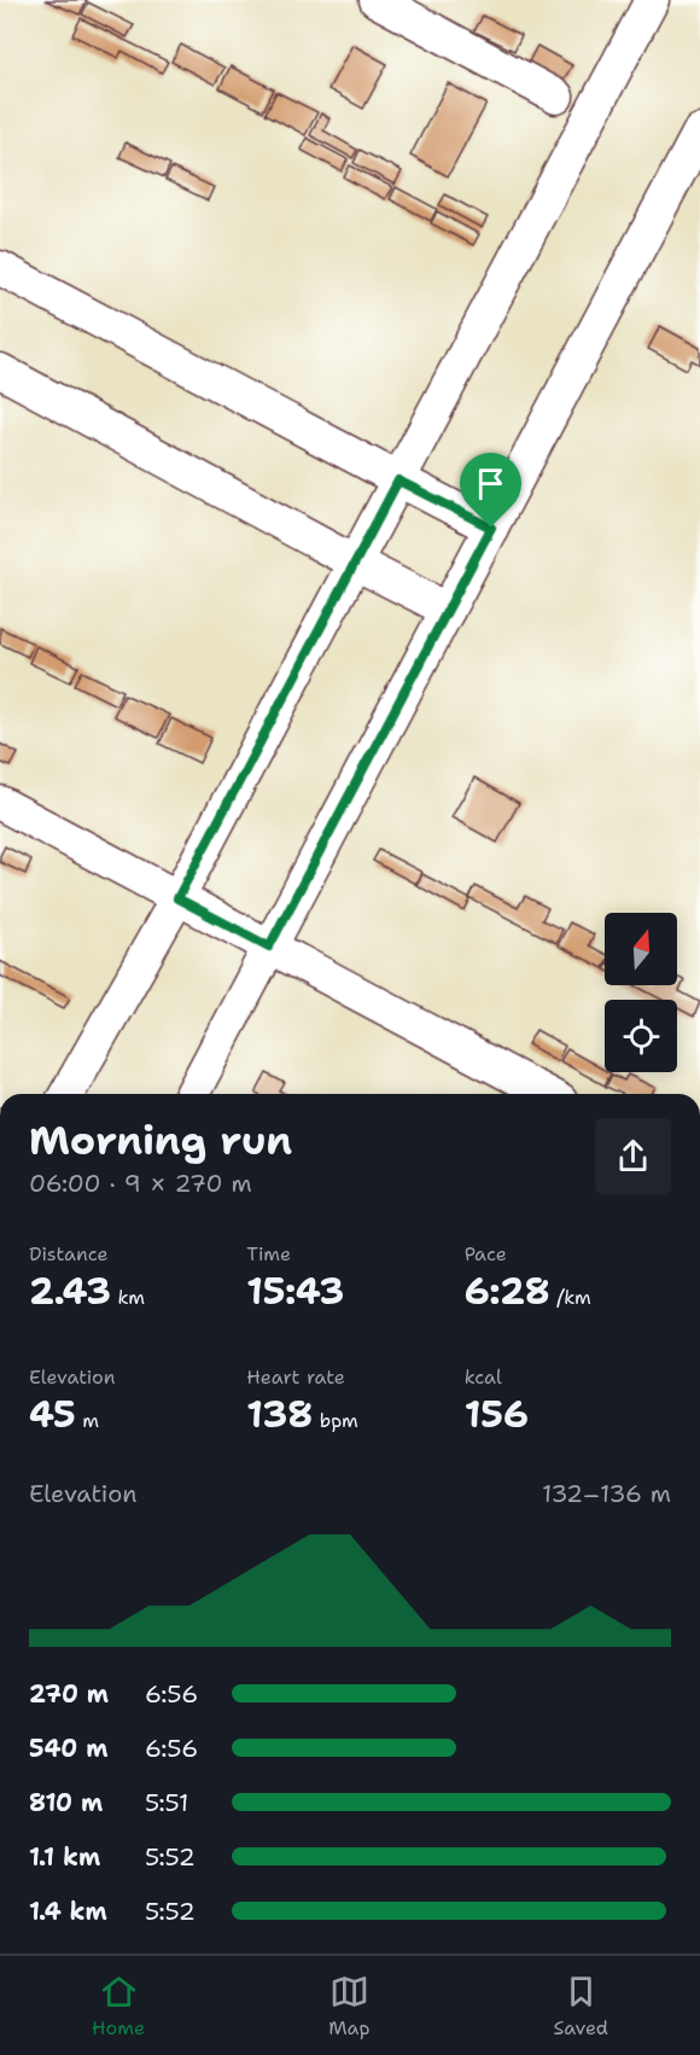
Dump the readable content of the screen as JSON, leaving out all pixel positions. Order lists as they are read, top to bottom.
{
  "north": "top",
  "page": {
    "heading": ["Morning run", "06:00 · 9 × 270 m"],
    "stats": [
      ["Distance", "2.43 km"],
      ["Time", "15:43"],
      ["Pace", "6:28 /km"],
      ["Elevation", "45 m"],
      ["Heart rate", "138 bpm"],
      ["kcal", "156"]
    ],
    "chart": ["Elevation", "132–136 m"],
    "list": [
      {
        "name": "270 m",
        "note": "6:56"
      },
      {
        "name": "540 m",
        "note": "6:56"
      },
      {
        "name": "810 m",
        "note": "5:51"
      },
      {
        "name": "1.1 km",
        "note": "5:52"
      },
      {
        "name": "1.4 km",
        "note": "5:52"
      }
    ],
    "tabs": ["Home", "Map", "Saved"]
  }
}
